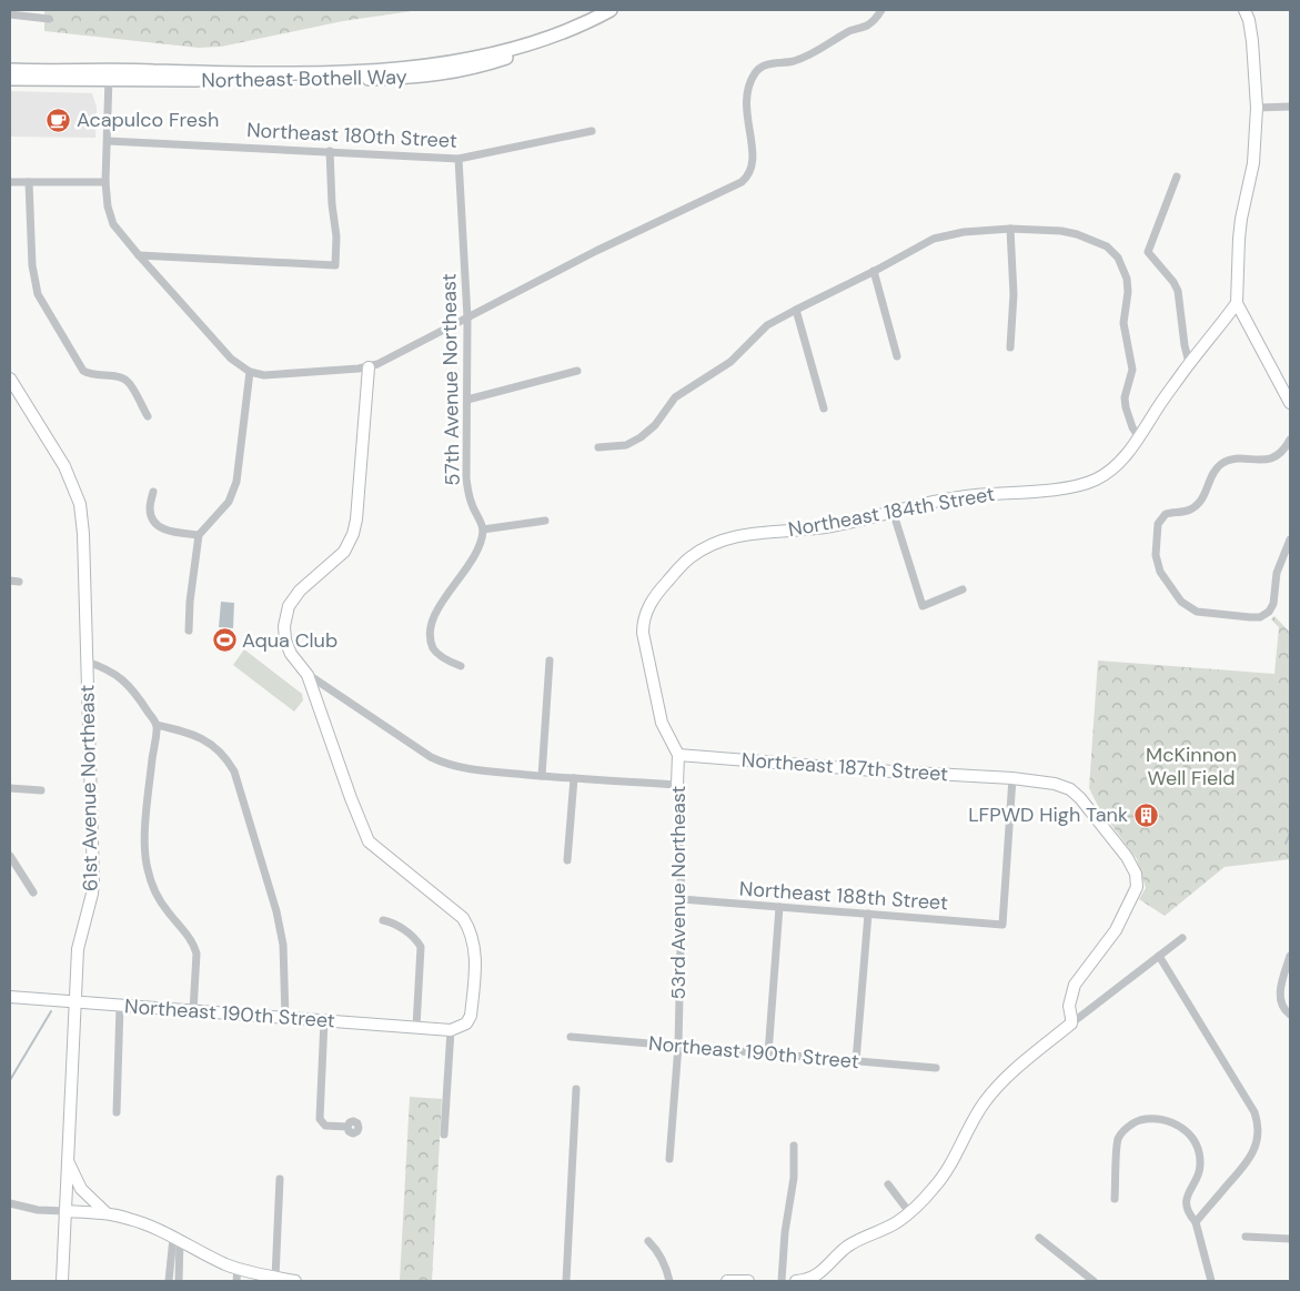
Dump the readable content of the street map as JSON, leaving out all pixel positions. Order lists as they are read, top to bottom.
{
  "streets": {
    "main road": ["Northeast Bothell Way"],
    "street": [
      "Northeast 180th Street",
      "57th Avenue Northeast",
      "Northeast 184th Street",
      "Northeast 187th Street",
      "61st Avenue Northeast",
      "53rd Avenue Northeast",
      "Northeast 188th Street",
      "Northeast 190th Street"
    ]
  },
  "crossings": [
    ["Northeast 180th Street", "57th Avenue Northeast"],
    ["Northeast 184th Street", "53rd Avenue Northeast"],
    ["Northeast 187th Street", "53rd Avenue Northeast"],
    ["Northeast 187th Street", "Northeast 188th Street"],
    ["61st Avenue Northeast", "Northeast 190th Street"],
    ["53rd Avenue Northeast", "Northeast 188th Street"],
    ["53rd Avenue Northeast", "Northeast 190th Street"]
  ],
  "parks": ["McKinnon Well Field"],
  "places": {
    "cafe": ["Acapulco Fresh"],
    "sports": ["Aqua Club"],
    "building": ["LFPWD High Tank"]
  }
}
